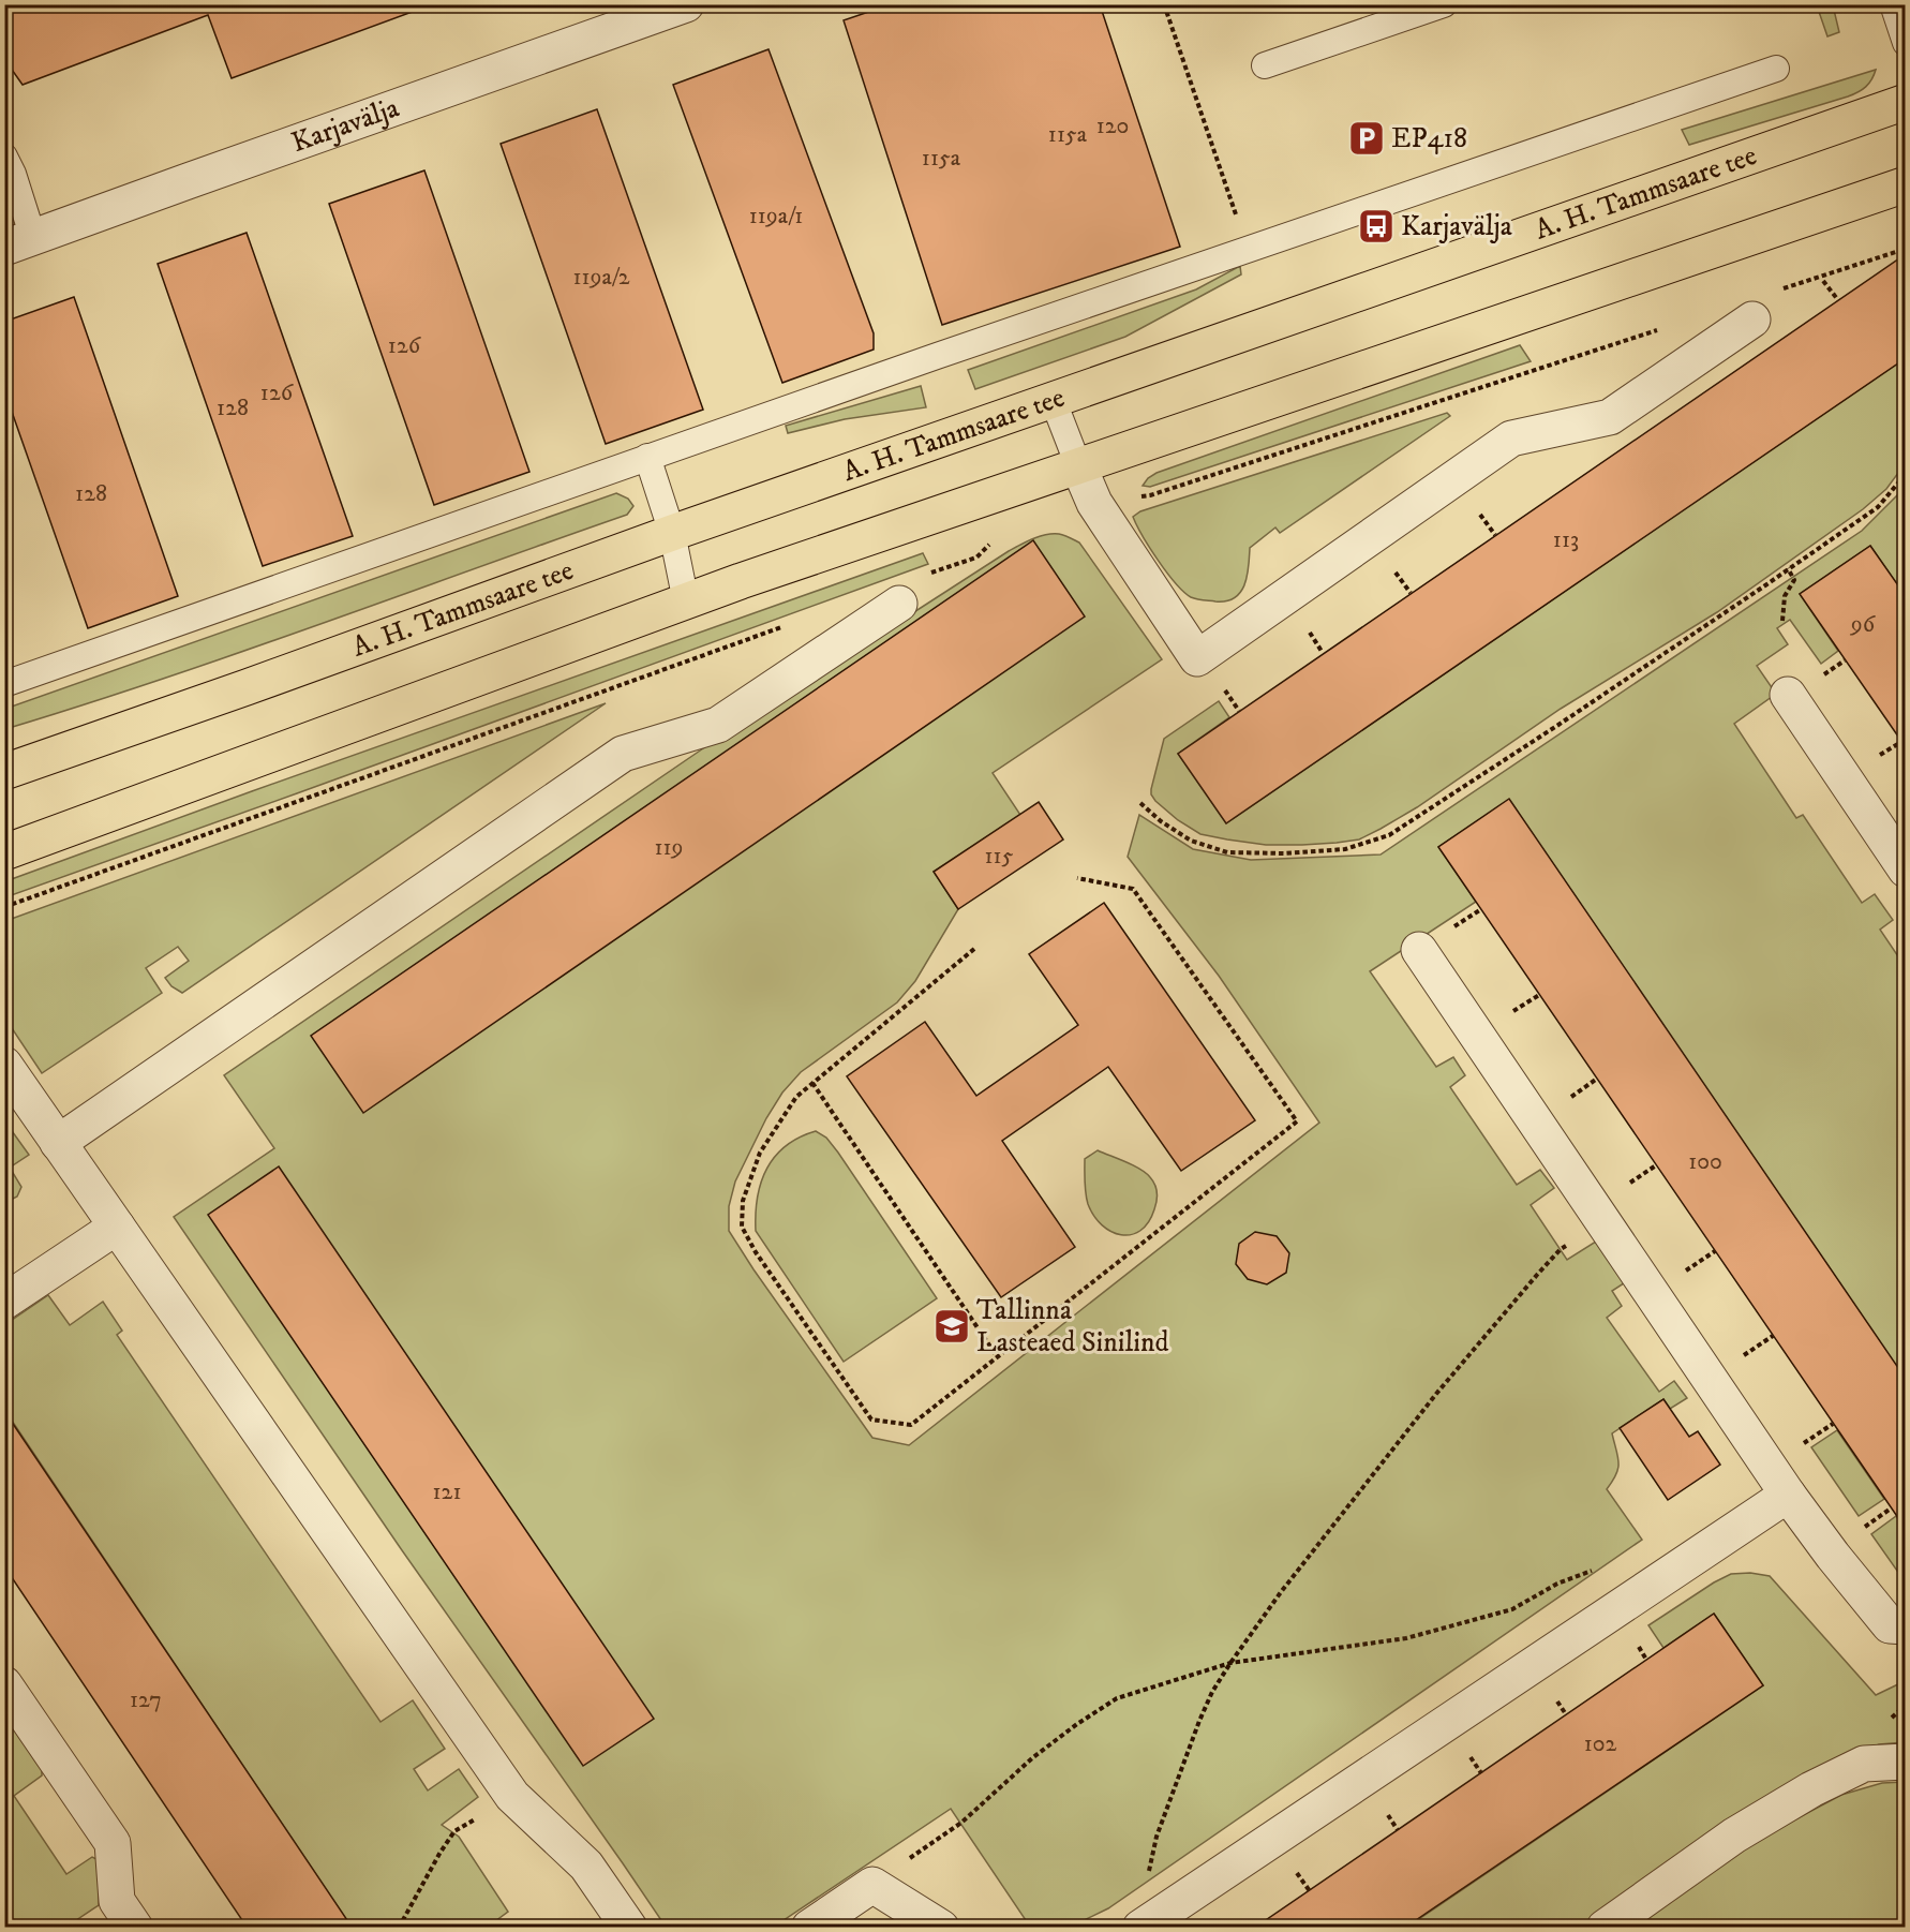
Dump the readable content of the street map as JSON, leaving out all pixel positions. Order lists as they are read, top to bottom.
{
  "streets": {
    "main road": ["A. H. Tammsaare tee"],
    "street": ["Karjavälja"]
  },
  "places": {
    "parking": ["EP418"],
    "bus stop": ["Karjavälja"],
    "school or university": ["Tallinna Lasteaed Sinilind"]
  },
  "house_numbers": [
    "120",
    "115a",
    "115a",
    "119a/1",
    "119a/2",
    "126",
    "126",
    "128",
    "128",
    "113",
    "96",
    "119",
    "115",
    "100",
    "121",
    "127",
    "102"
  ]
}
